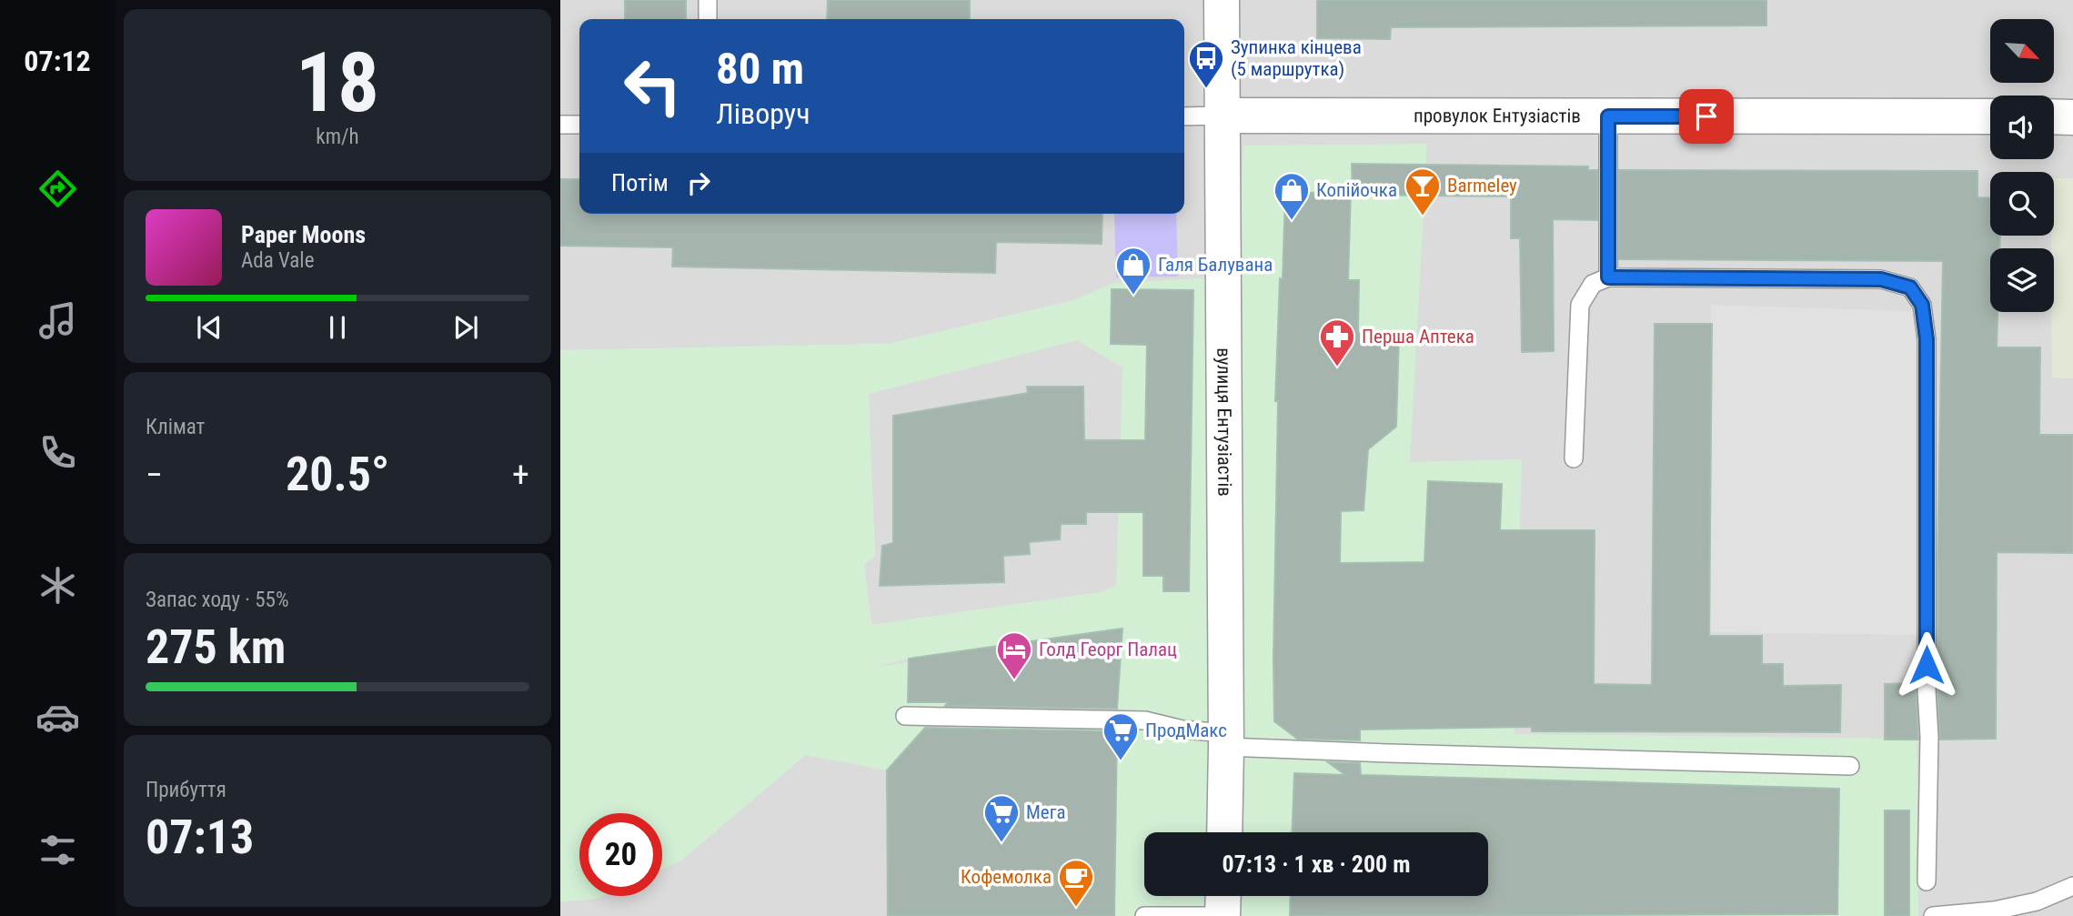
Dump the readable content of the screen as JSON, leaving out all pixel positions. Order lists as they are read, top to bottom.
{
  "streets": {
    "street": ["провулок Ентузіастів", "вулиця Ентузіастів"]
  },
  "crossings": [
    ["провулок Ентузіастів", "вулиця Ентузіастів"]
  ],
  "places": {
    "bus stop": ["Зупинка кінцева (5 маршрутка)"],
    "bar": ["Barmeley"],
    "shop": ["Копійочка", "Галя Балувана"],
    "pharmacy": ["Перша Аптека"],
    "hotel": ["Голд Георг Палац"],
    "supermarket": ["ПродМакс", "Мега"],
    "cafe": ["Кофемолка"]
  },
  "north": "bottom right",
  "page": {
    "tabs": "07:12",
    "tile": [
      ["18", "km/h"],
      "Клімат",
      ["Запас ходу · 55%", "275 km"],
      ["Прибуття", "07:13"]
    ],
    "turn": ["80 m", "Ліворуч"],
    "then": "Потім",
    "song": ["Paper Moons", "Ada Vale"],
    "heat": ["−", "20.5°", "+"],
    "limit": "20",
    "trip": "07:13 · 1 хв · 200 m"
  }
}
